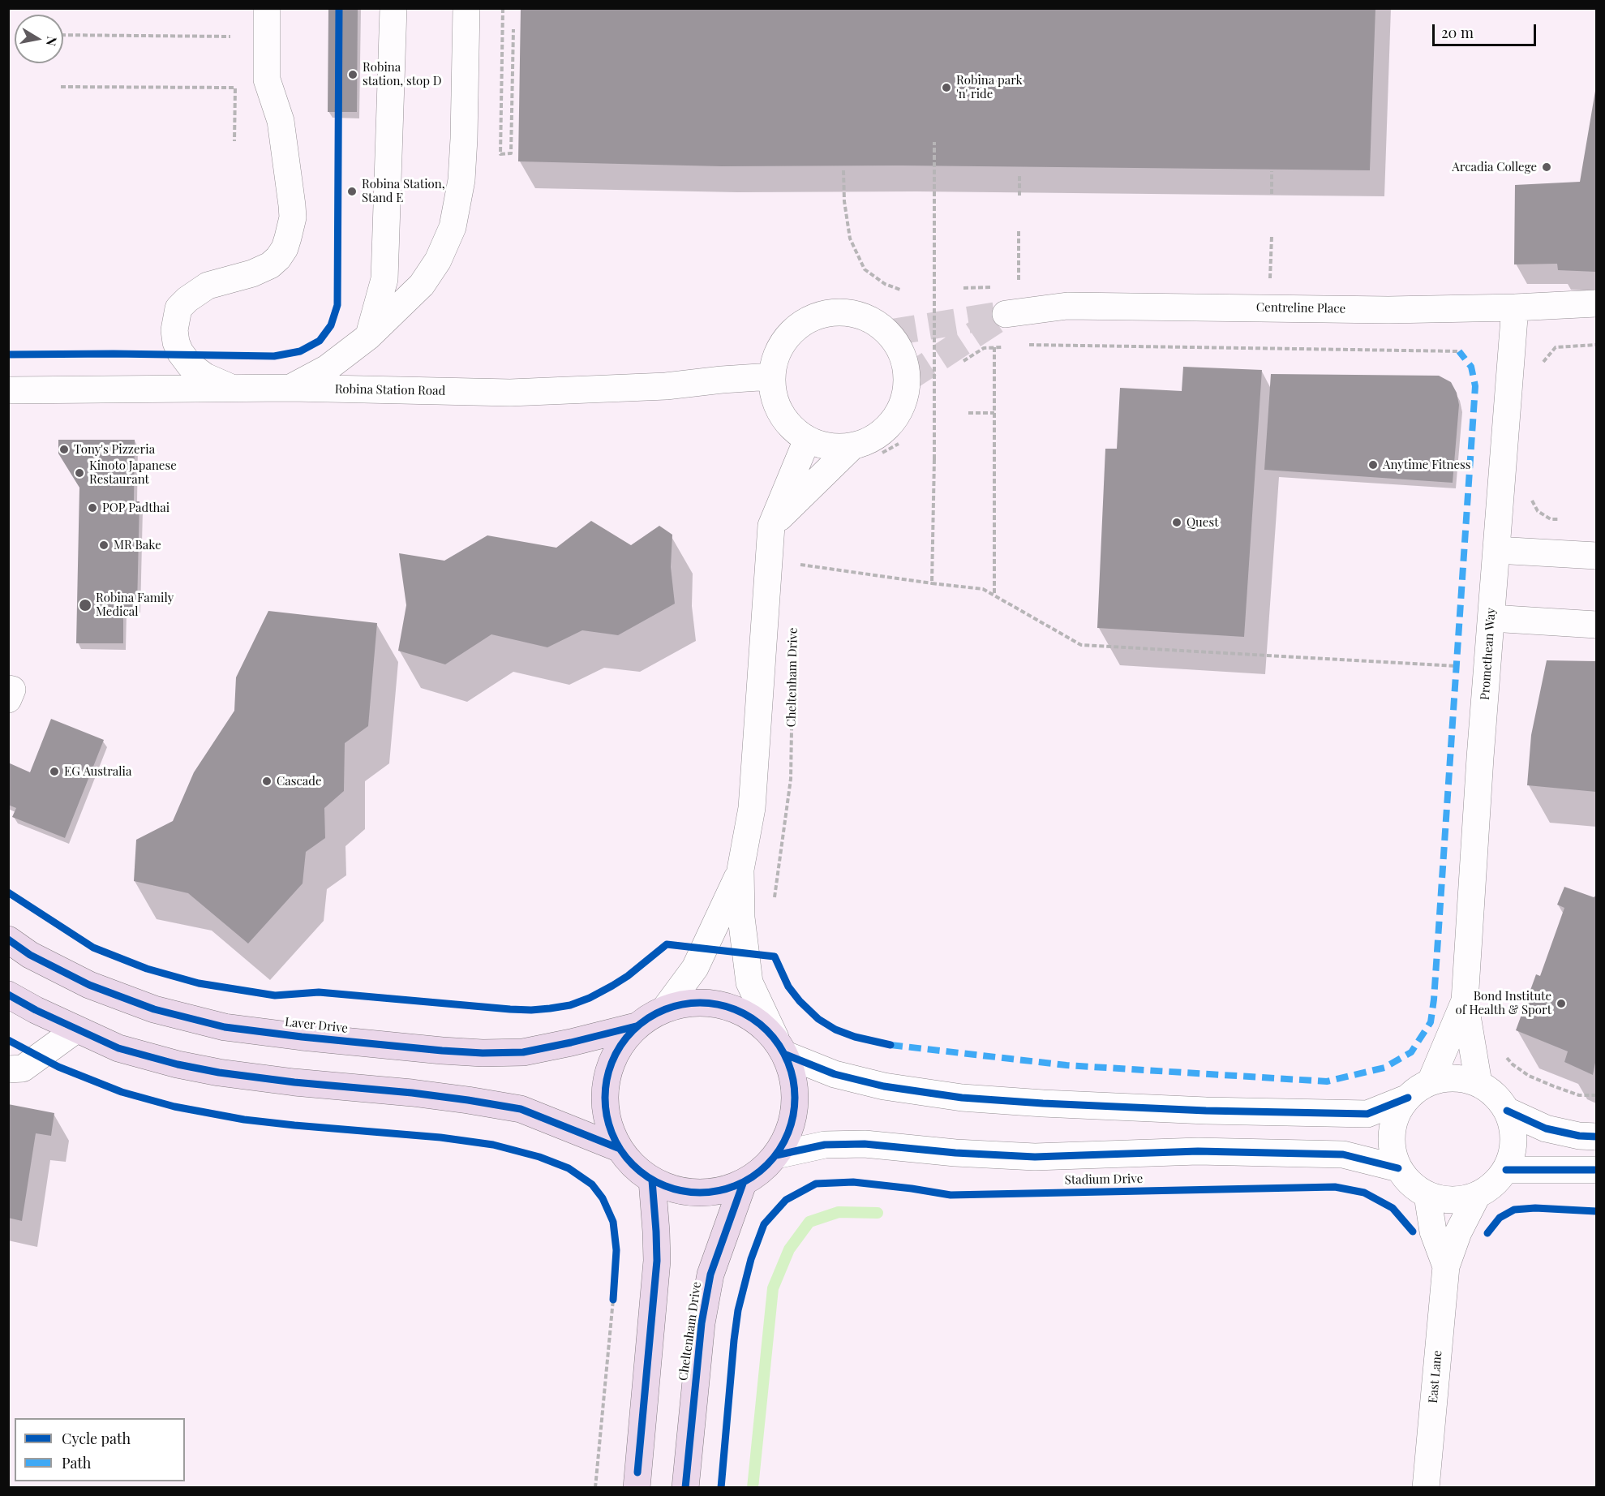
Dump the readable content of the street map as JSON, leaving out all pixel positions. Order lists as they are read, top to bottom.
{
  "streets": {
    "main road": ["Cheltenham Drive", "Laver Drive"],
    "street": [
      "Centreline Place",
      "Robina Station Road",
      "Promethean Way",
      "Stadium Drive",
      "East Lane"
    ]
  },
  "crossings": [
    ["Centreline Place", "Promethean Way"]
  ],
  "places": [
    "Robina station, stop D",
    "Robina park 'n' ride",
    "Arcadia College",
    "Robina Station, Stand E",
    "Tony's Pizzeria",
    "Anytime Fitness",
    "Kinoto Japanese Restaurant",
    "POP Padthai",
    "Quest",
    "MR Bake",
    "Robina Family Medical",
    "EG Australia",
    "Cascade",
    "Bond Institute of Health & Sport"
  ],
  "legend": ["Cycle path", "Path"],
  "scale_bar": "20 m",
  "north": "right"
}
